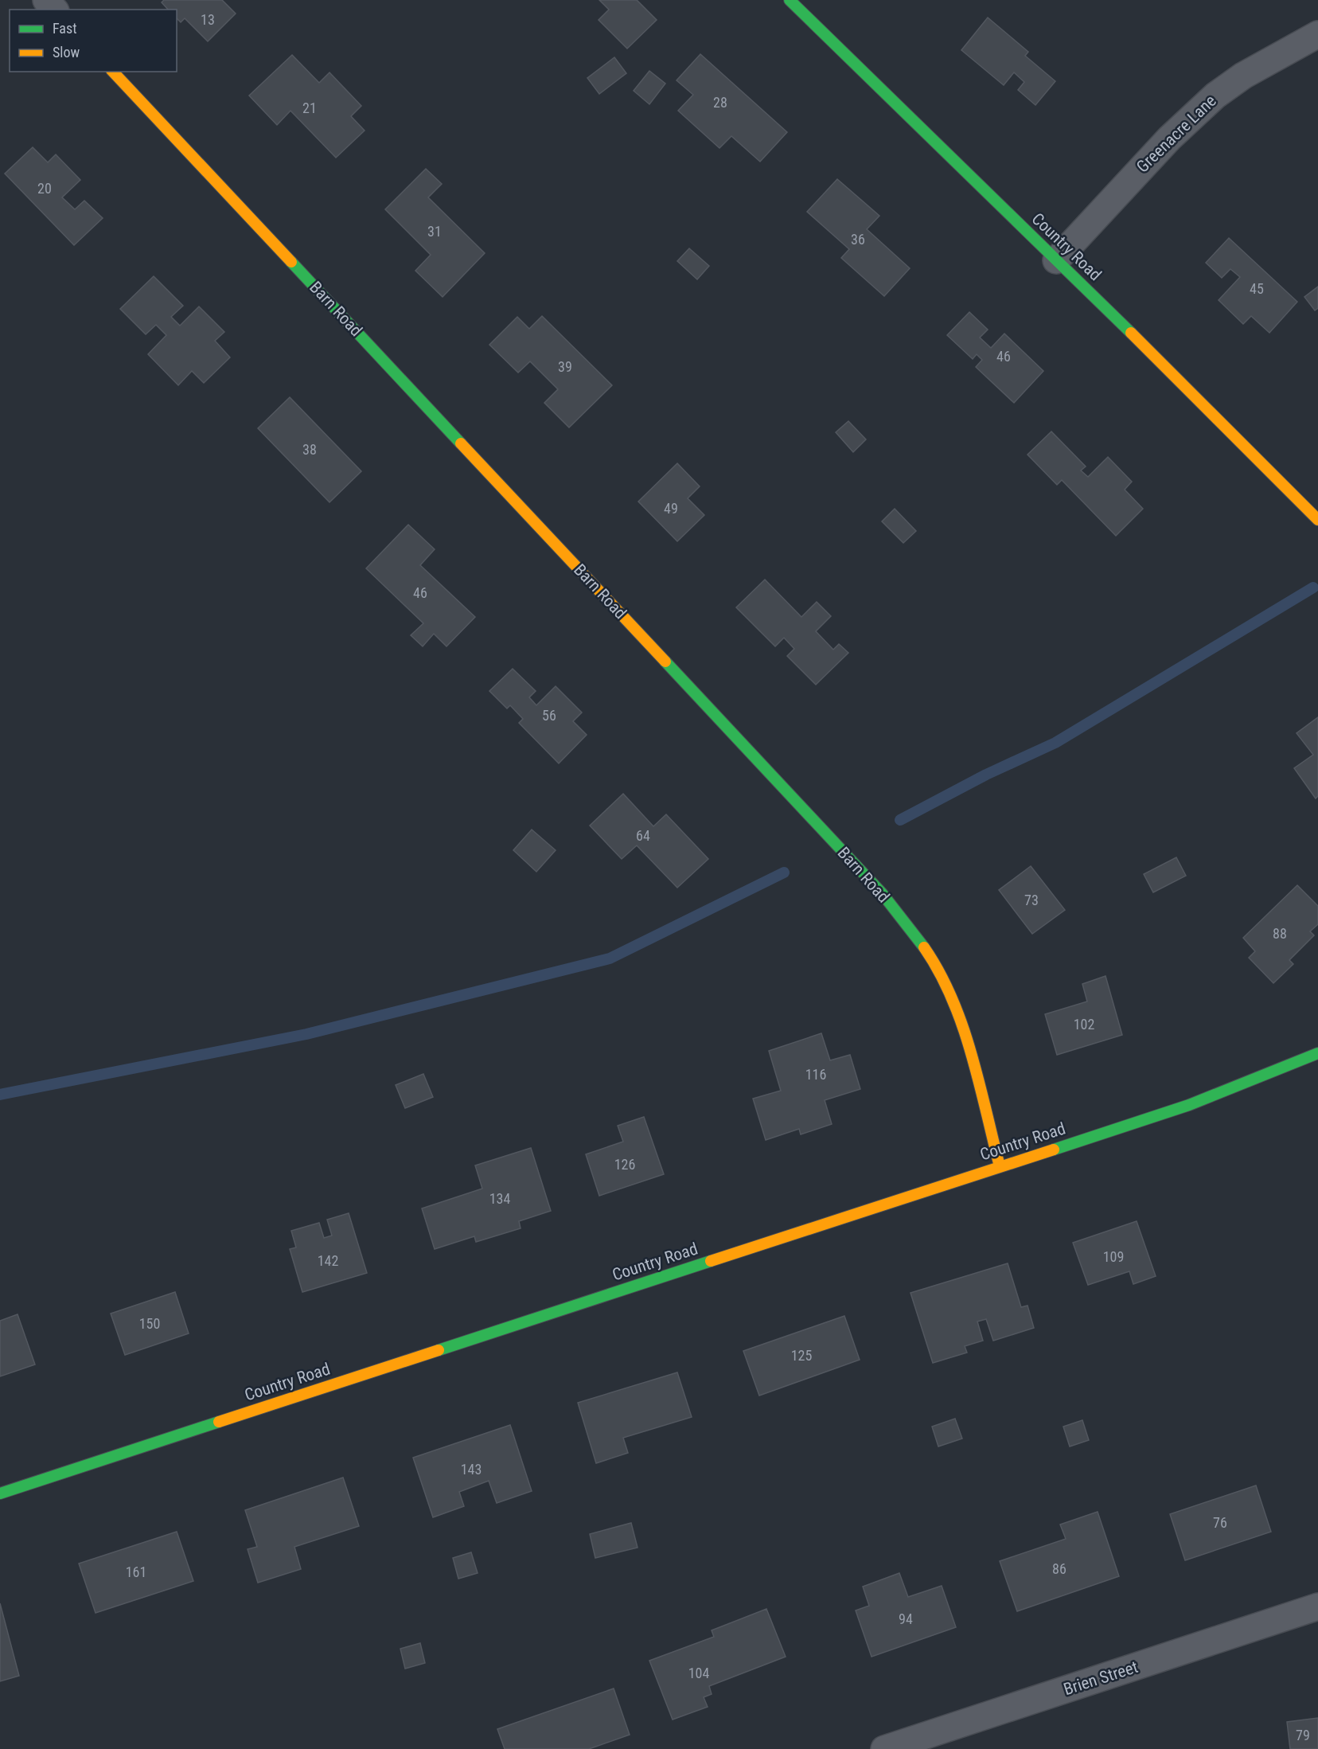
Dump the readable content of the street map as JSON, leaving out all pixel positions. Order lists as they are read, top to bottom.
{
  "streets": {
    "street": [
      "Greenacre Lane",
      "Country Road",
      "Barn Road",
      "Brien Street"
    ]
  },
  "crossings": [
    ["Greenacre Lane", "Country Road"],
    ["Country Road", "Barn Road"]
  ],
  "house_numbers": [
    "13",
    "28",
    "21",
    "20",
    "31",
    "36",
    "45",
    "46",
    "39",
    "38",
    "49",
    "46",
    "56",
    "64",
    "73",
    "88",
    "102",
    "116",
    "126",
    "134",
    "109",
    "142",
    "150",
    "125",
    "143",
    "76",
    "86",
    "161",
    "94",
    "104",
    "79"
  ],
  "legend": ["Fast", "Slow"]
}
